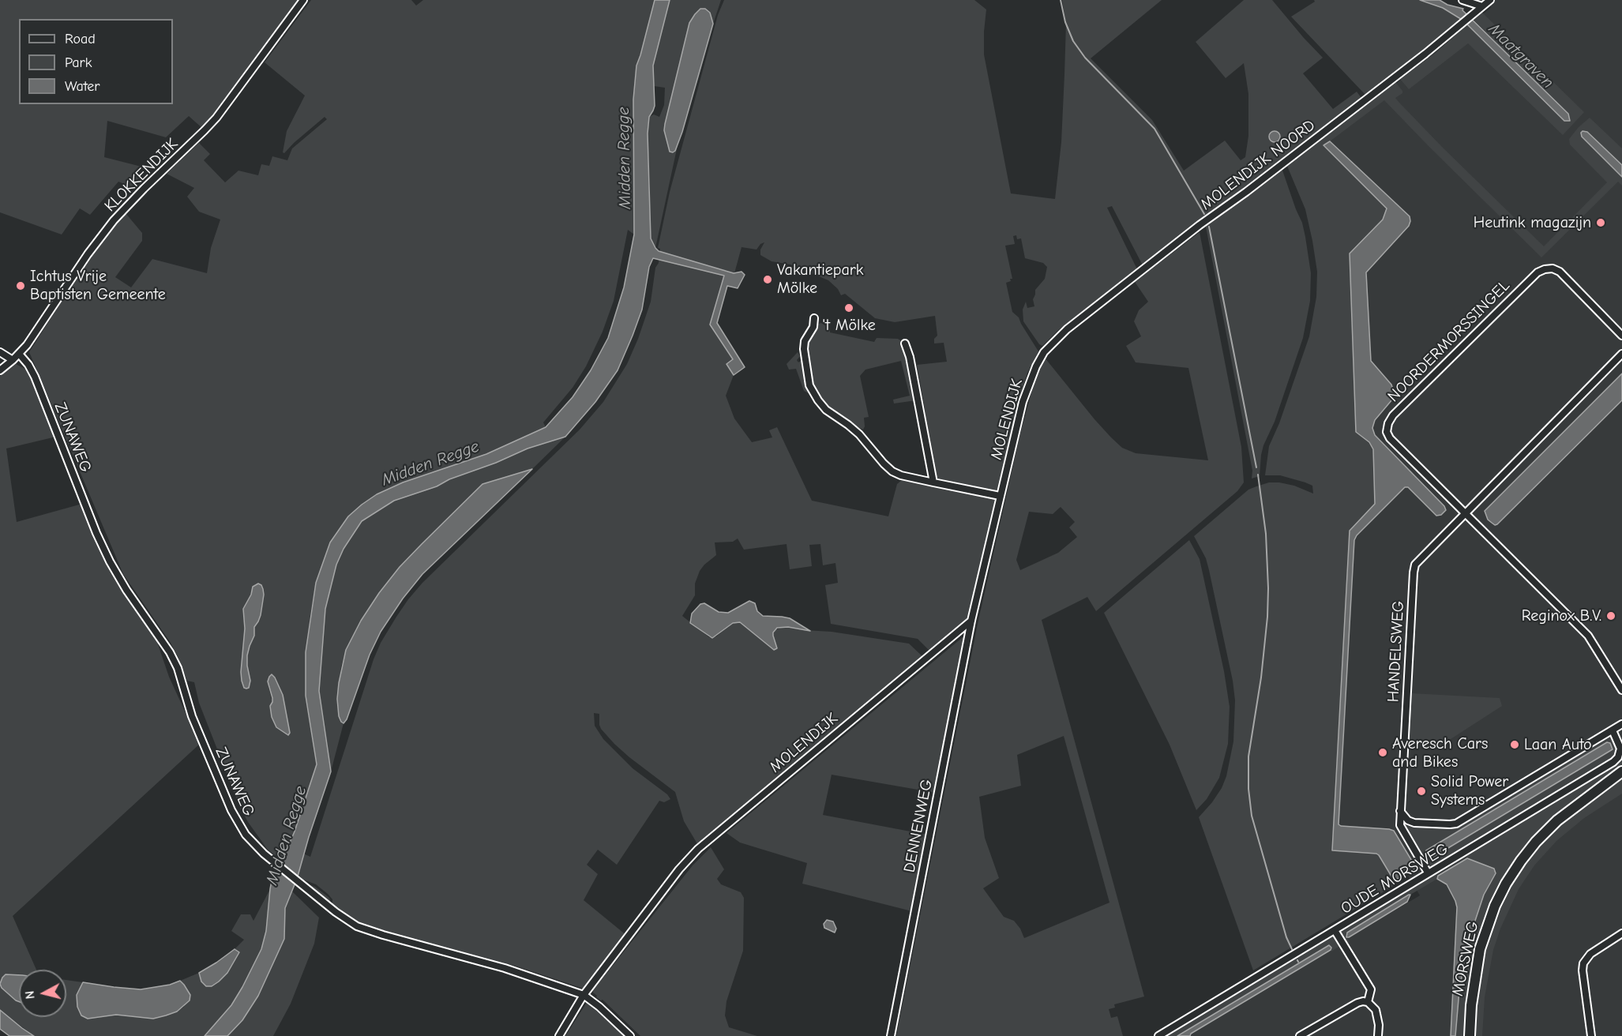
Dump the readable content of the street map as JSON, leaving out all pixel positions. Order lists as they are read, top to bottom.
{
  "streets": {
    "main road": ["MORSWEG"],
    "street": [
      "MOLENDIJK NOORD",
      "KLOKKENDIJK",
      "NOORDERMORSSINGEL",
      "MOLENDIJK",
      "ZUNAWEG",
      "HANDELSWEG",
      "DENNENWEG",
      "OUDE MORSWEG"
    ]
  },
  "crossings": [
    ["MOLENDIJK NOORD", "MOLENDIJK"],
    ["KLOKKENDIJK", "ZUNAWEG"],
    ["NOORDERMORSSINGEL", "HANDELSWEG"],
    ["MOLENDIJK", "ZUNAWEG"],
    ["MOLENDIJK", "DENNENWEG"],
    ["HANDELSWEG", "OUDE MORSWEG"]
  ],
  "water": ["Maatgraven", "Midden Regge"],
  "places": [
    "Heutink magazijn",
    "Vakantiepark Mölke",
    "Ichtus Vrije Baptisten Gemeente",
    "'t Mölke",
    "Reginox B.V.",
    "Laan Auto",
    "Averesch Cars and Bikes",
    "Solid Power Systems"
  ],
  "legend": ["Road", "Park", "Water"],
  "north": "left"
}
